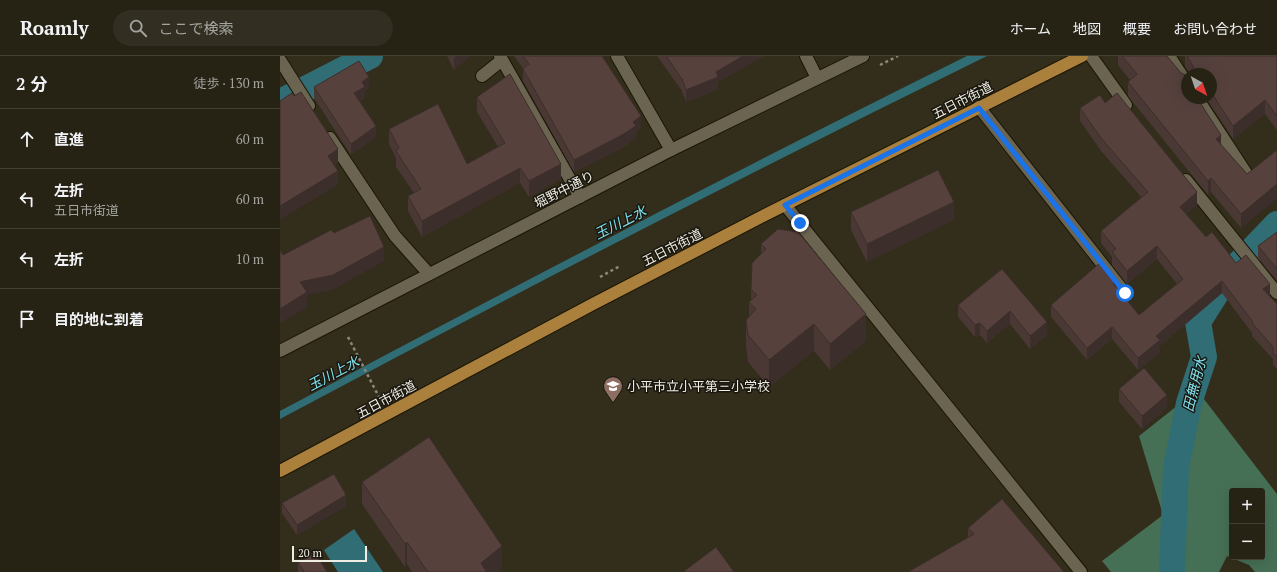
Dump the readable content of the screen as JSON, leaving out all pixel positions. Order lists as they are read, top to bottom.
{
  "streets": {
    "main road": ["五日市街道"],
    "street": ["堀野中通り"]
  },
  "water": ["玉川上水", "田無用水"],
  "places": {
    "school or university": ["小平市立小平第三小学校"]
  },
  "scale_bar": "20 m",
  "north": "bottom right",
  "page": {
    "header": "Roamly",
    "search": "ここで検索",
    "nav": [
      "ホーム",
      "地図",
      "概要",
      "お問い合わせ"
    ],
    "heading": ["2 分", "徒歩 · 130 m"],
    "list": [
      ["直進", "60 m"],
      ["左折", "五日市街道", "60 m"],
      ["左折", "10 m"],
      "目的地に到着"
    ],
    "map_buttons": ["+", "−"],
    "scale": "20 m"
  }
}
